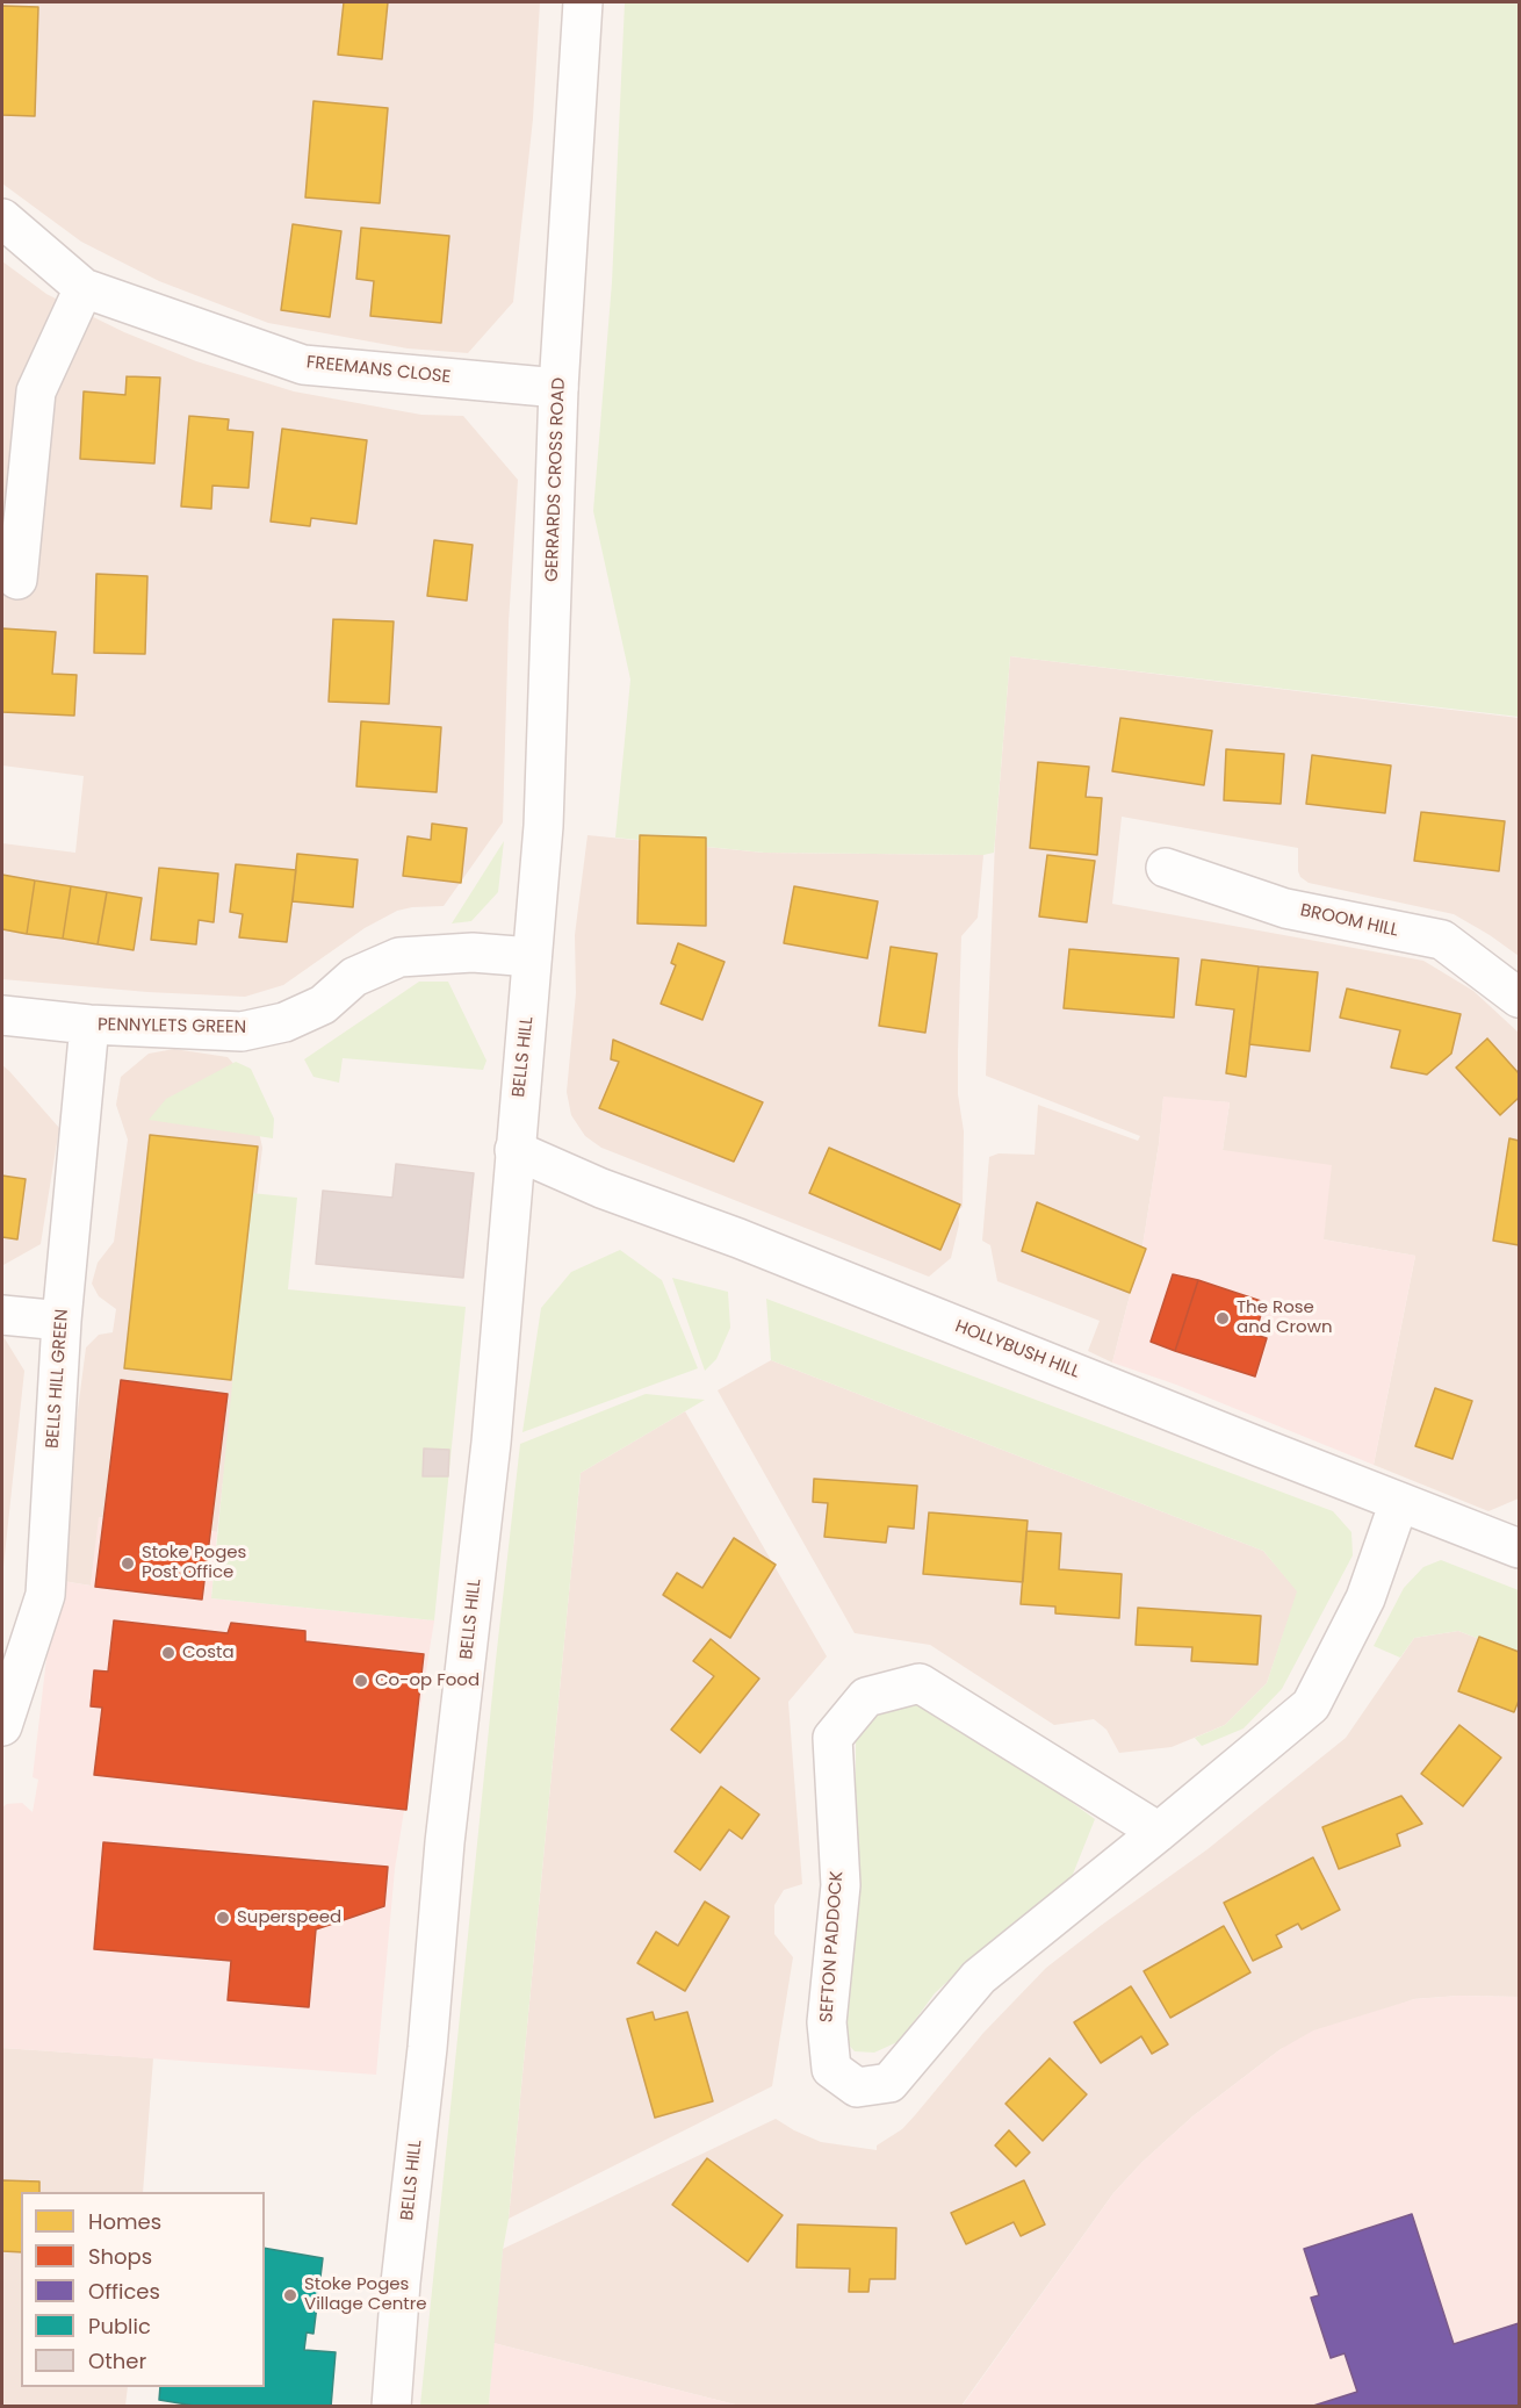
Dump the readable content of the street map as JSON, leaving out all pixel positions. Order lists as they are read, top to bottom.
{
  "streets": {
    "street": [
      "FREEMANS CLOSE",
      "GERRARDS CROSS ROAD",
      "BROOM HILL",
      "PENNYLETS GREEN",
      "BELLS HILL",
      "HOLLYBUSH HILL",
      "BELLS HILL GREEN",
      "SEFTON PADDOCK"
    ]
  },
  "crossings": [
    ["FREEMANS CLOSE", "GERRARDS CROSS ROAD"],
    ["GERRARDS CROSS ROAD", "PENNYLETS GREEN"],
    ["GERRARDS CROSS ROAD", "BELLS HILL"],
    ["PENNYLETS GREEN", "BELLS HILL"],
    ["PENNYLETS GREEN", "BELLS HILL GREEN"],
    ["BELLS HILL", "HOLLYBUSH HILL"],
    ["HOLLYBUSH HILL", "SEFTON PADDOCK"]
  ],
  "places": [
    "The Rose and Crown",
    "Stoke Poges Post Office",
    "Costa",
    "Co-op Food",
    "Superspeed",
    "Stoke Poges Village Centre"
  ],
  "legend": [
    "Homes",
    "Shops",
    "Offices",
    "Public",
    "Other"
  ]
}
